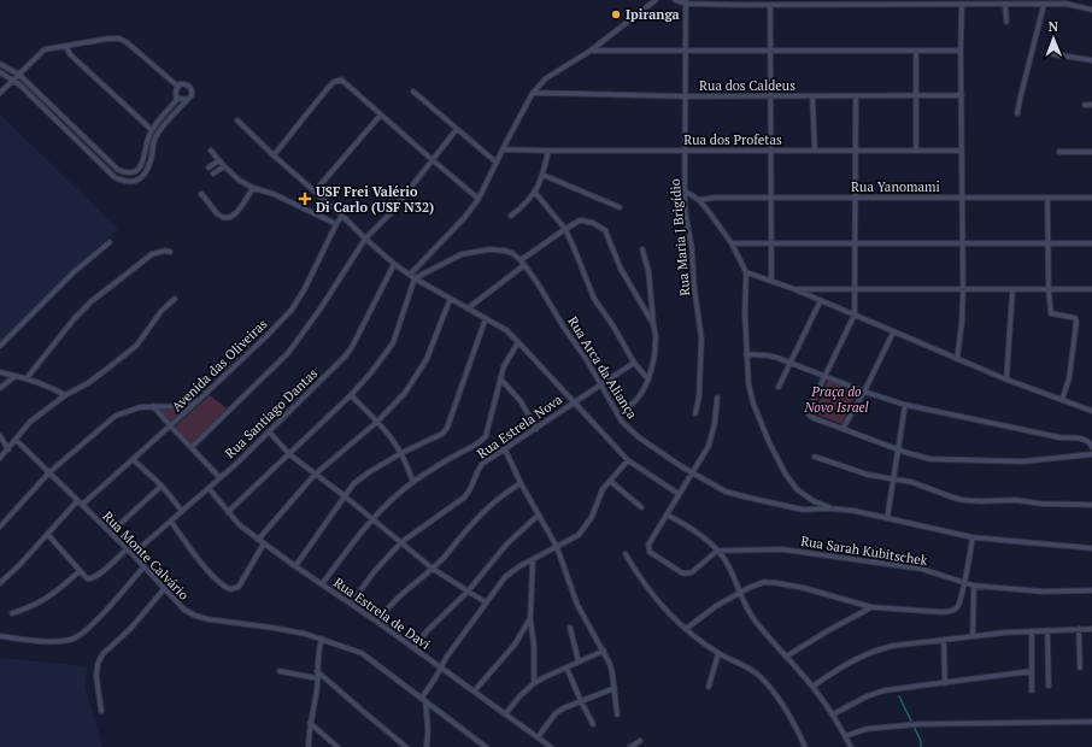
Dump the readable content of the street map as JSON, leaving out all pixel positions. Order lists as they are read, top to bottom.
{
  "streets": {
    "street": [
      "Rua dos Caldeus",
      "Rua dos Profetas",
      "Rua Yanomami",
      "Rua Maria J Brigídio",
      "Avenida das Oliveiras",
      "Rua Arca da Aliança",
      "Rua Santiago Dantas",
      "Rua Estrela Nova",
      "Rua Sarah Kubitschek",
      "Rua Monte Calvário",
      "Rua Estrela de Davi"
    ]
  },
  "crossings": [
    ["Rua dos Caldeus", "Rua Maria J Brigídio"],
    ["Rua dos Profetas", "Rua Maria J Brigídio"],
    ["Avenida das Oliveiras", "Rua Monte Calvário"],
    ["Rua Arca da Aliança", "Rua Estrela Nova"],
    ["Rua Santiago Dantas", "Rua Monte Calvário"],
    ["Rua Santiago Dantas", "Rua Estrela de Davi"],
    ["Rua Estrela Nova", "Rua Estrela de Davi"]
  ],
  "parks": ["Praça do Novo Israel"],
  "places": {
    "other": ["Ipiranga"],
    "health": ["USF Frei Valério Di Carlo (USF N32)"]
  },
  "north": "top"
}
